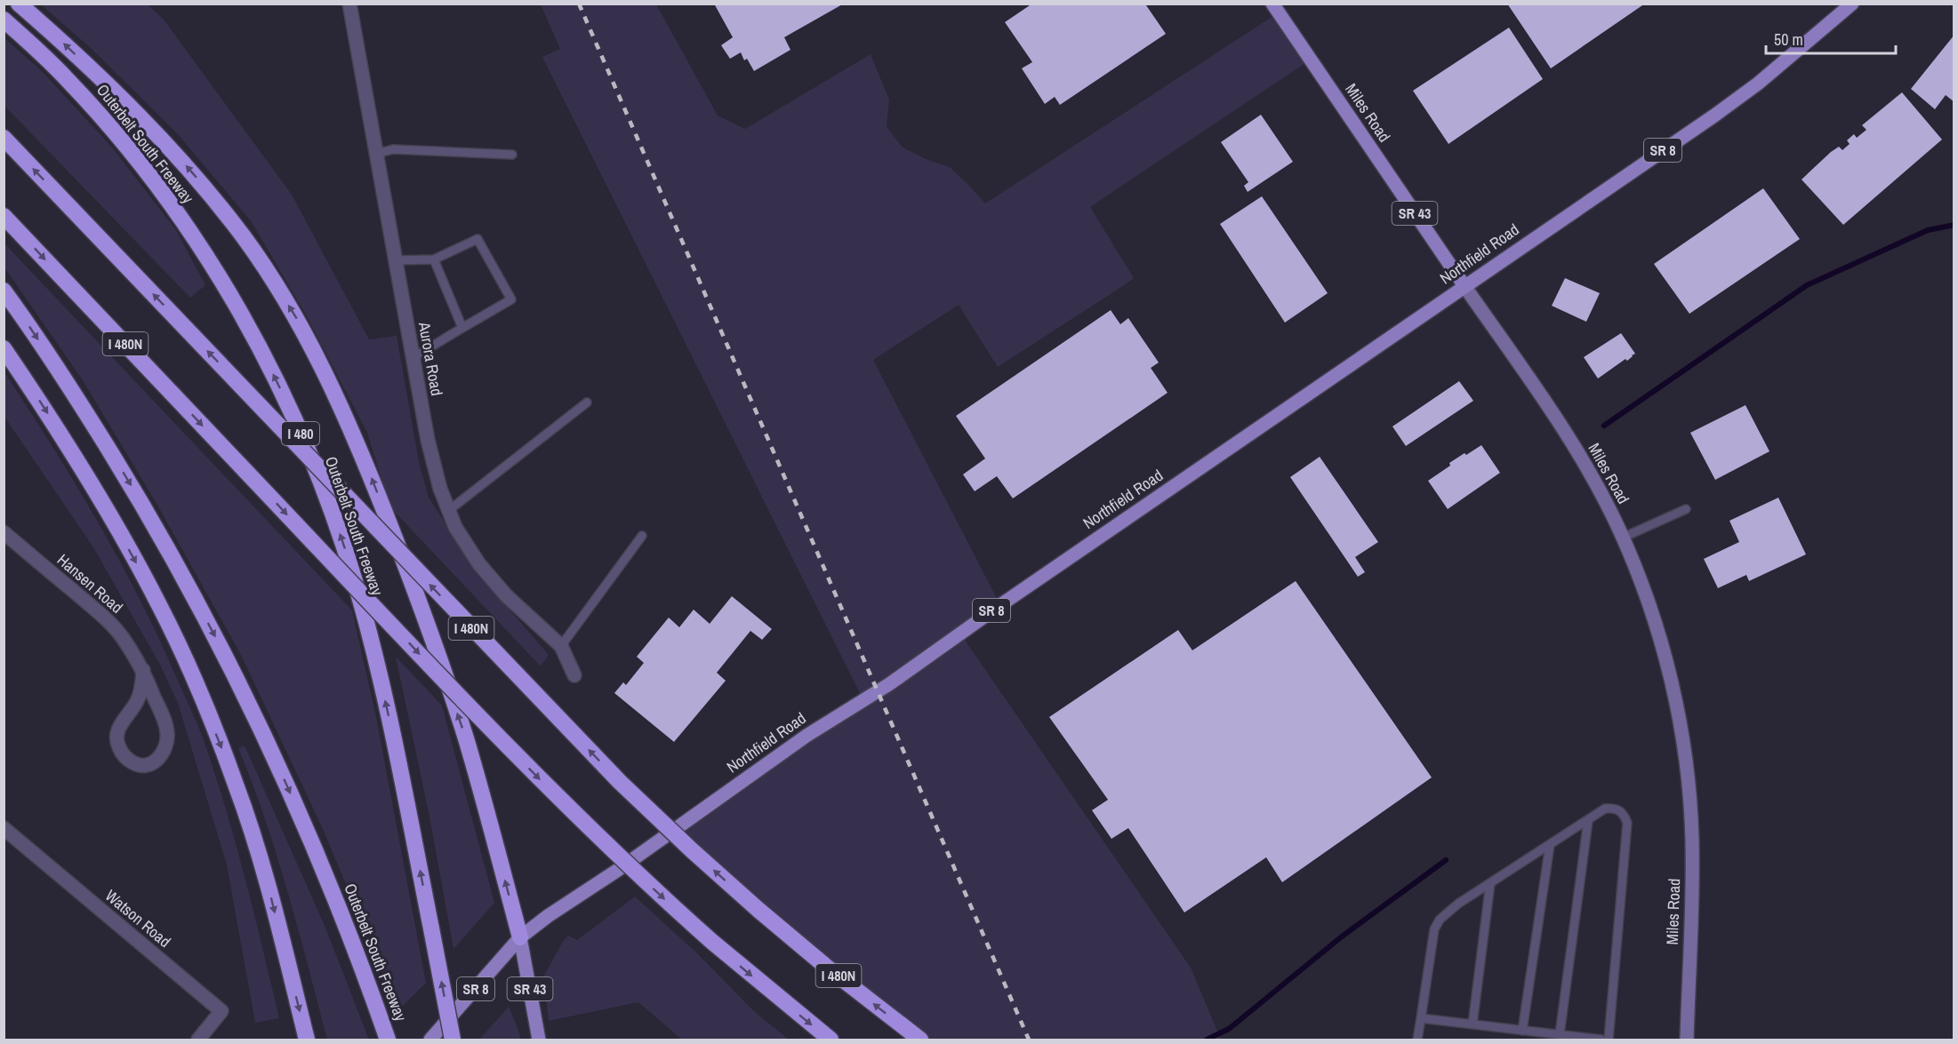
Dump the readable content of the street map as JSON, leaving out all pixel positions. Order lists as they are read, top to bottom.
{
  "streets": {
    "highway": ["Outerbelt South Freeway", "I 480N", "I 480"],
    "main road": [
      "Miles Road",
      "SR 8",
      "SR 43",
      "Northfield Road"
    ],
    "street": ["Aurora Road", "Hansen Road", "Watson Road"]
  },
  "crossings": [
    ["Miles Road", "Northfield Road"],
    ["SR 43", "Northfield Road"]
  ],
  "scale_bar": "50 m"
}
